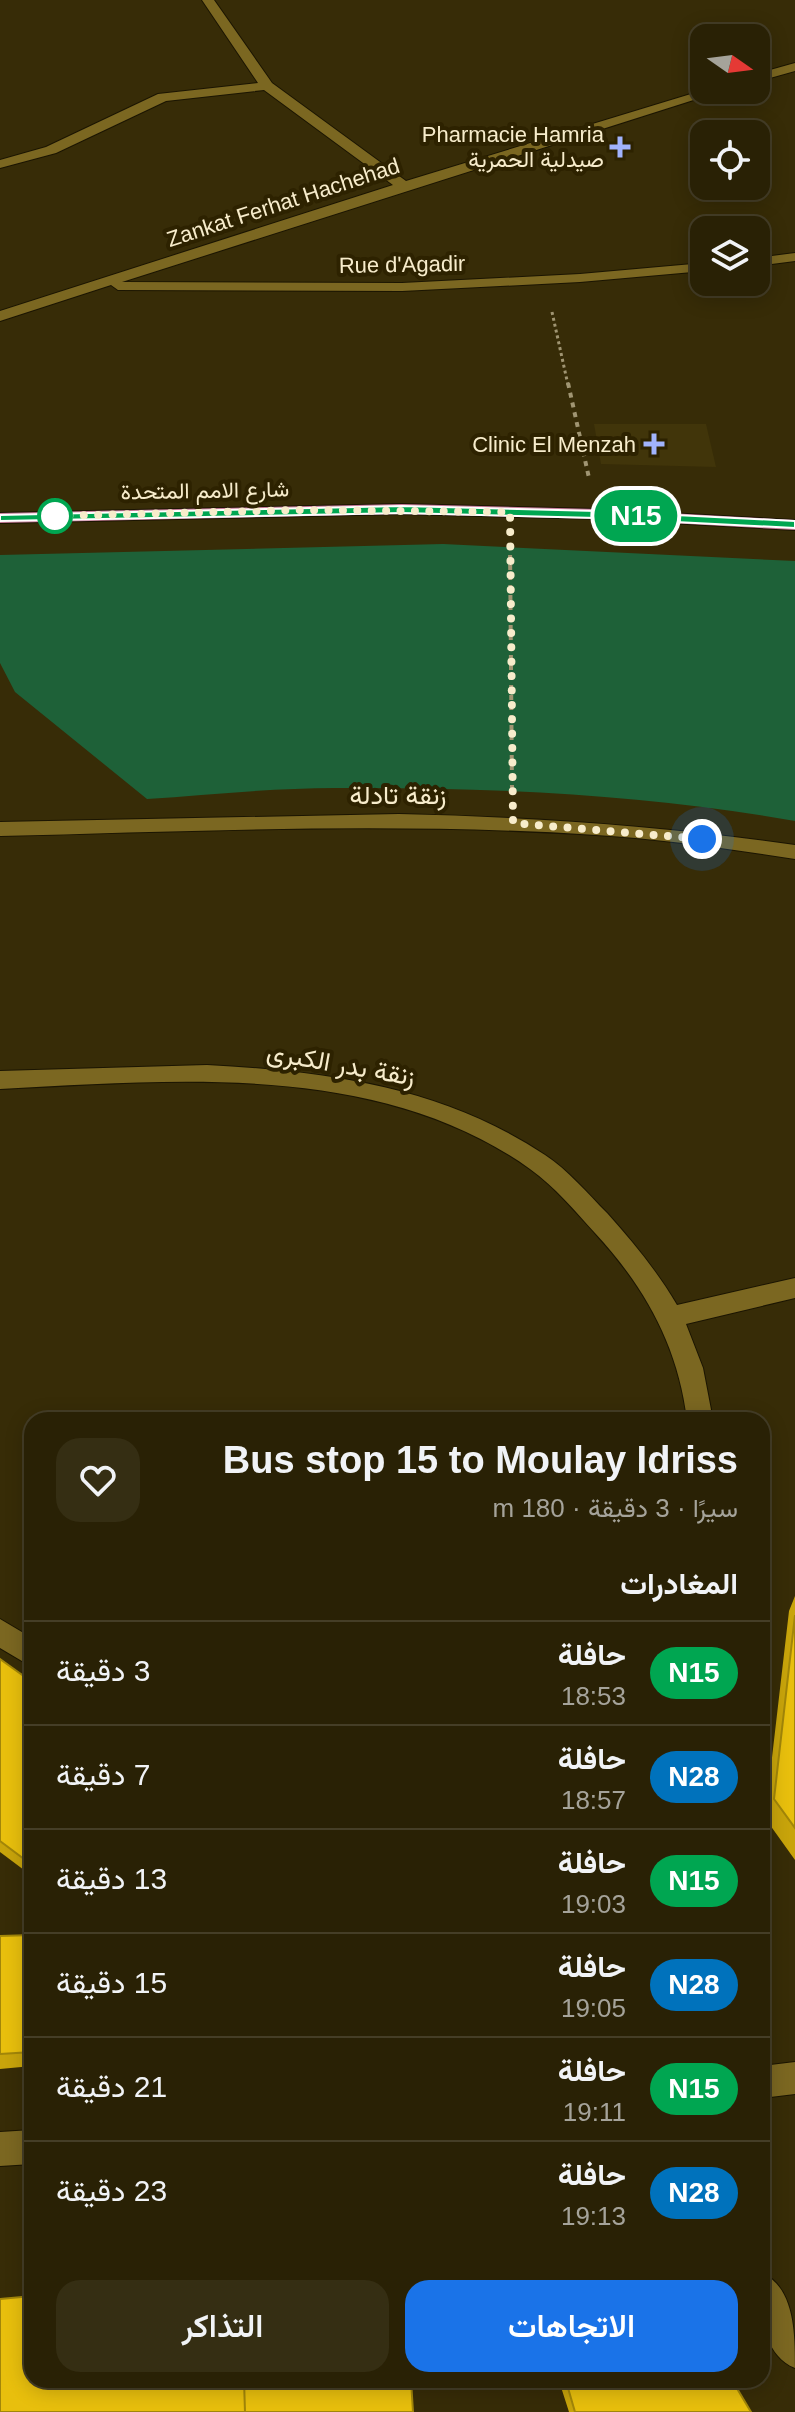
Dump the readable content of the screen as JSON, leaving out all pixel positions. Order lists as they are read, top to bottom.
{
  "streets": {
    "main road": ["شارع الامم المتحدة"],
    "street": [
      "Zankat Ferhat Hachehad",
      "Rue d'Agadir",
      "زنقة تادلة",
      "زنقة بدر الكبرى"
    ]
  },
  "crossings": [
    ["Zankat Ferhat Hachehad", "Rue d'Agadir"]
  ],
  "places": {
    "health": ["Pharmacie Hamria صيدلية الحمرية", "Clinic El Menzah"]
  },
  "lines": ["bus line N15"],
  "north": "right",
  "page": {
    "on_map": "N15",
    "heading": [
      ["Bus stop 15 to Moulay Idriss", "سيرًا · 3 دقيقة · 180 m"],
      "المغادرات"
    ],
    "list": [
      {
        "mark": "N15",
        "name": "حافلة",
        "note": "18:53",
        "value": "3 دقيقة"
      },
      {
        "mark": "N28",
        "name": "حافلة",
        "note": "18:57",
        "value": "7 دقيقة"
      },
      {
        "mark": "N15",
        "name": "حافلة",
        "note": "19:03",
        "value": "13 دقيقة"
      },
      {
        "mark": "N28",
        "name": "حافلة",
        "note": "19:05",
        "value": "15 دقيقة"
      },
      {
        "mark": "N15",
        "name": "حافلة",
        "note": "19:11",
        "value": "21 دقيقة"
      },
      {
        "mark": "N28",
        "name": "حافلة",
        "note": "19:13",
        "value": "23 دقيقة"
      }
    ],
    "buttons": ["الاتجاهات", "التذاكر"]
  }
}
